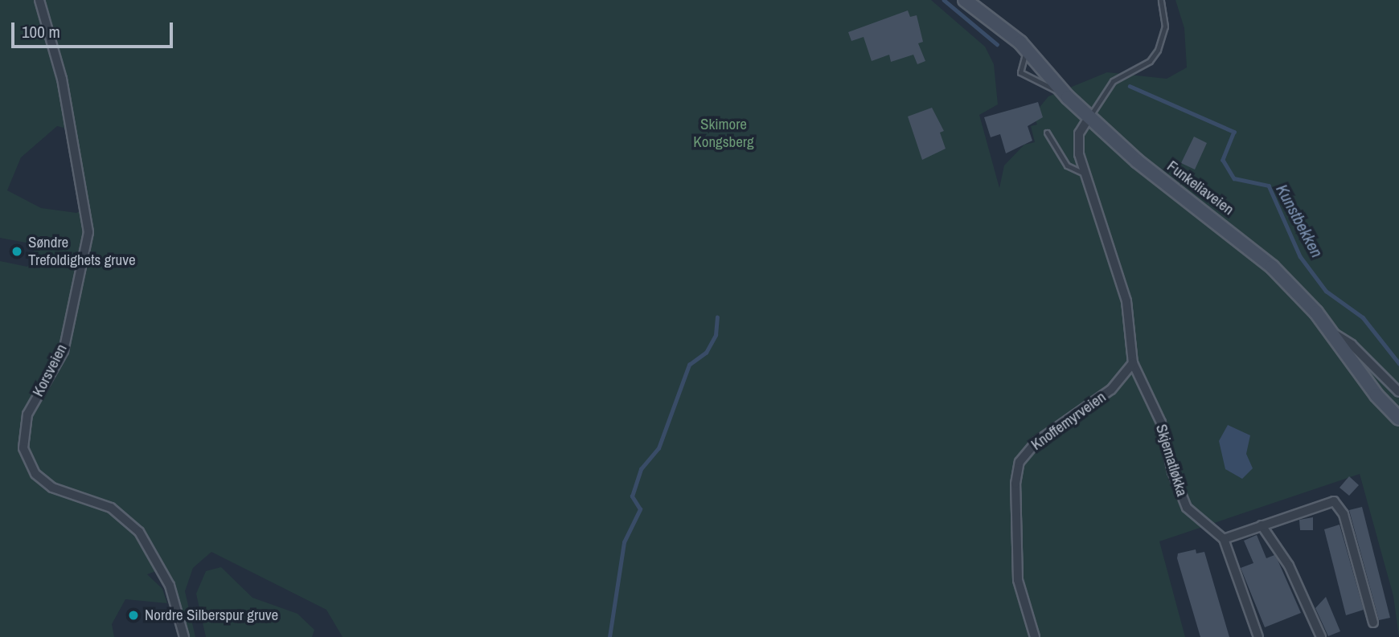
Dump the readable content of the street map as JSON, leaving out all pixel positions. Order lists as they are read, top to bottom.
{
  "streets": {
    "street": [
      "Funkeliaveien",
      "Korsveien",
      "Knoffemyrveien",
      "Skjematløkka"
    ]
  },
  "crossings": [
    ["Knoffemyrveien", "Skjematløkka"]
  ],
  "water": ["Kunstbekken"],
  "parks": ["Skimore Kongsberg"],
  "places": ["Søndre Trefoldighets gruve", "Nordre Silberspur gruve"],
  "scale_bar": "100 m"
}
